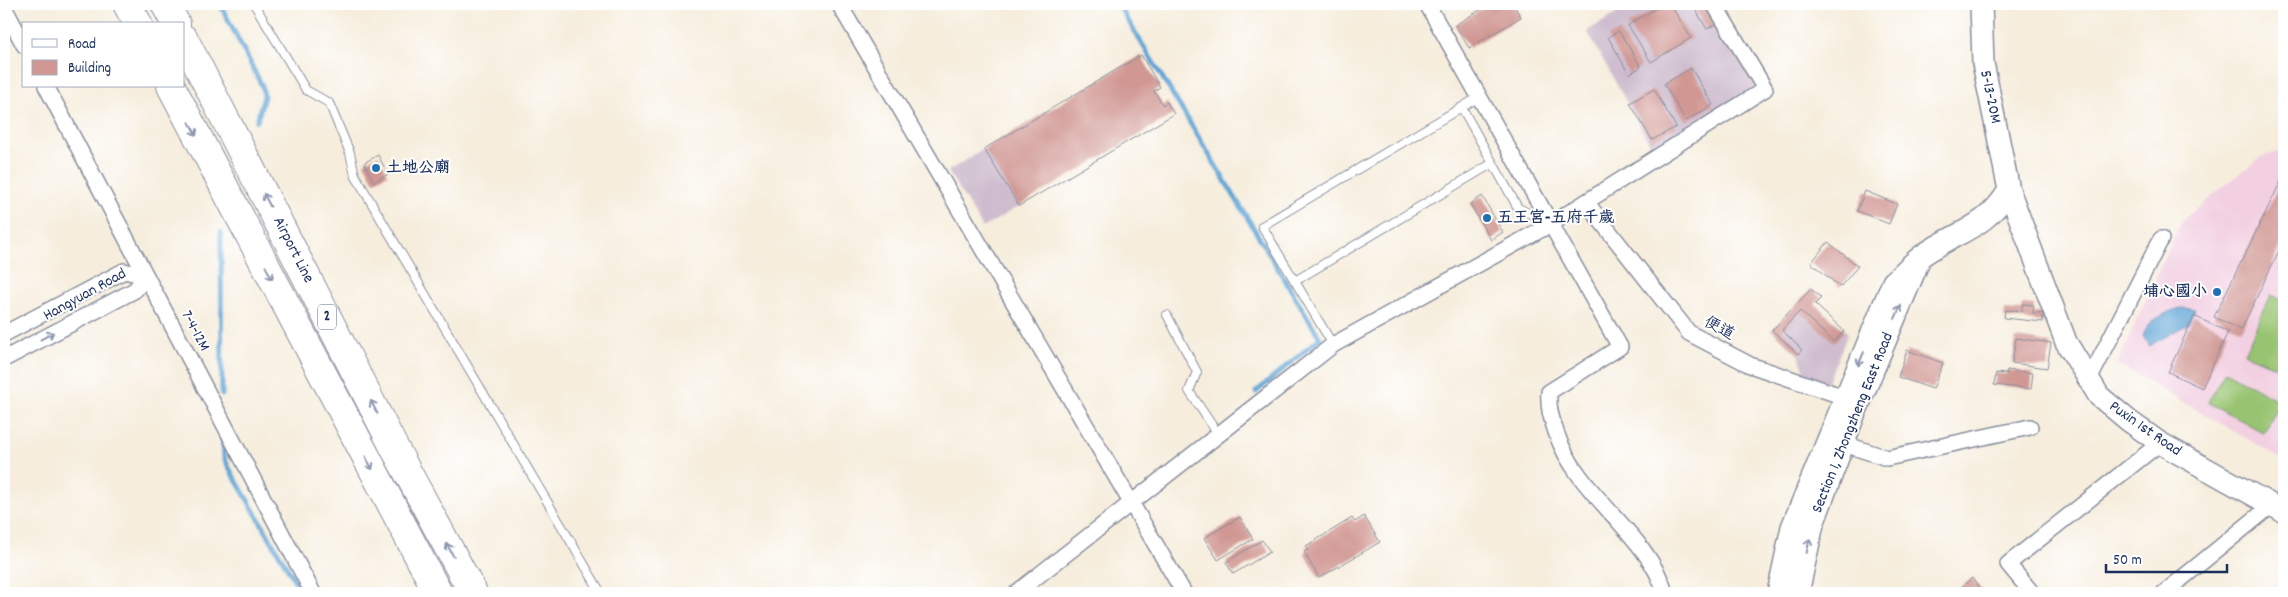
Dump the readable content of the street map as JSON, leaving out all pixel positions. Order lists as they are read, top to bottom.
{
  "streets": {
    "highway": ["Airport Line", "2"],
    "main road": ["5-13-20M", "Section 1, Zhongzheng East Road", "Puxin 1st Road"],
    "street": ["Hangyuan Road", "便道", "7-4-12M"]
  },
  "crossings": [
    ["5-13-20M", "Puxin 1st Road"],
    ["Hangyuan Road", "7-4-12M"],
    ["便道", "Section 1, Zhongzheng East Road"]
  ],
  "places": ["土地公廟", "五王宮-五府千歲", "埔心國小"],
  "legend": ["Road", "Building"],
  "scale_bar": "50 m"
}
